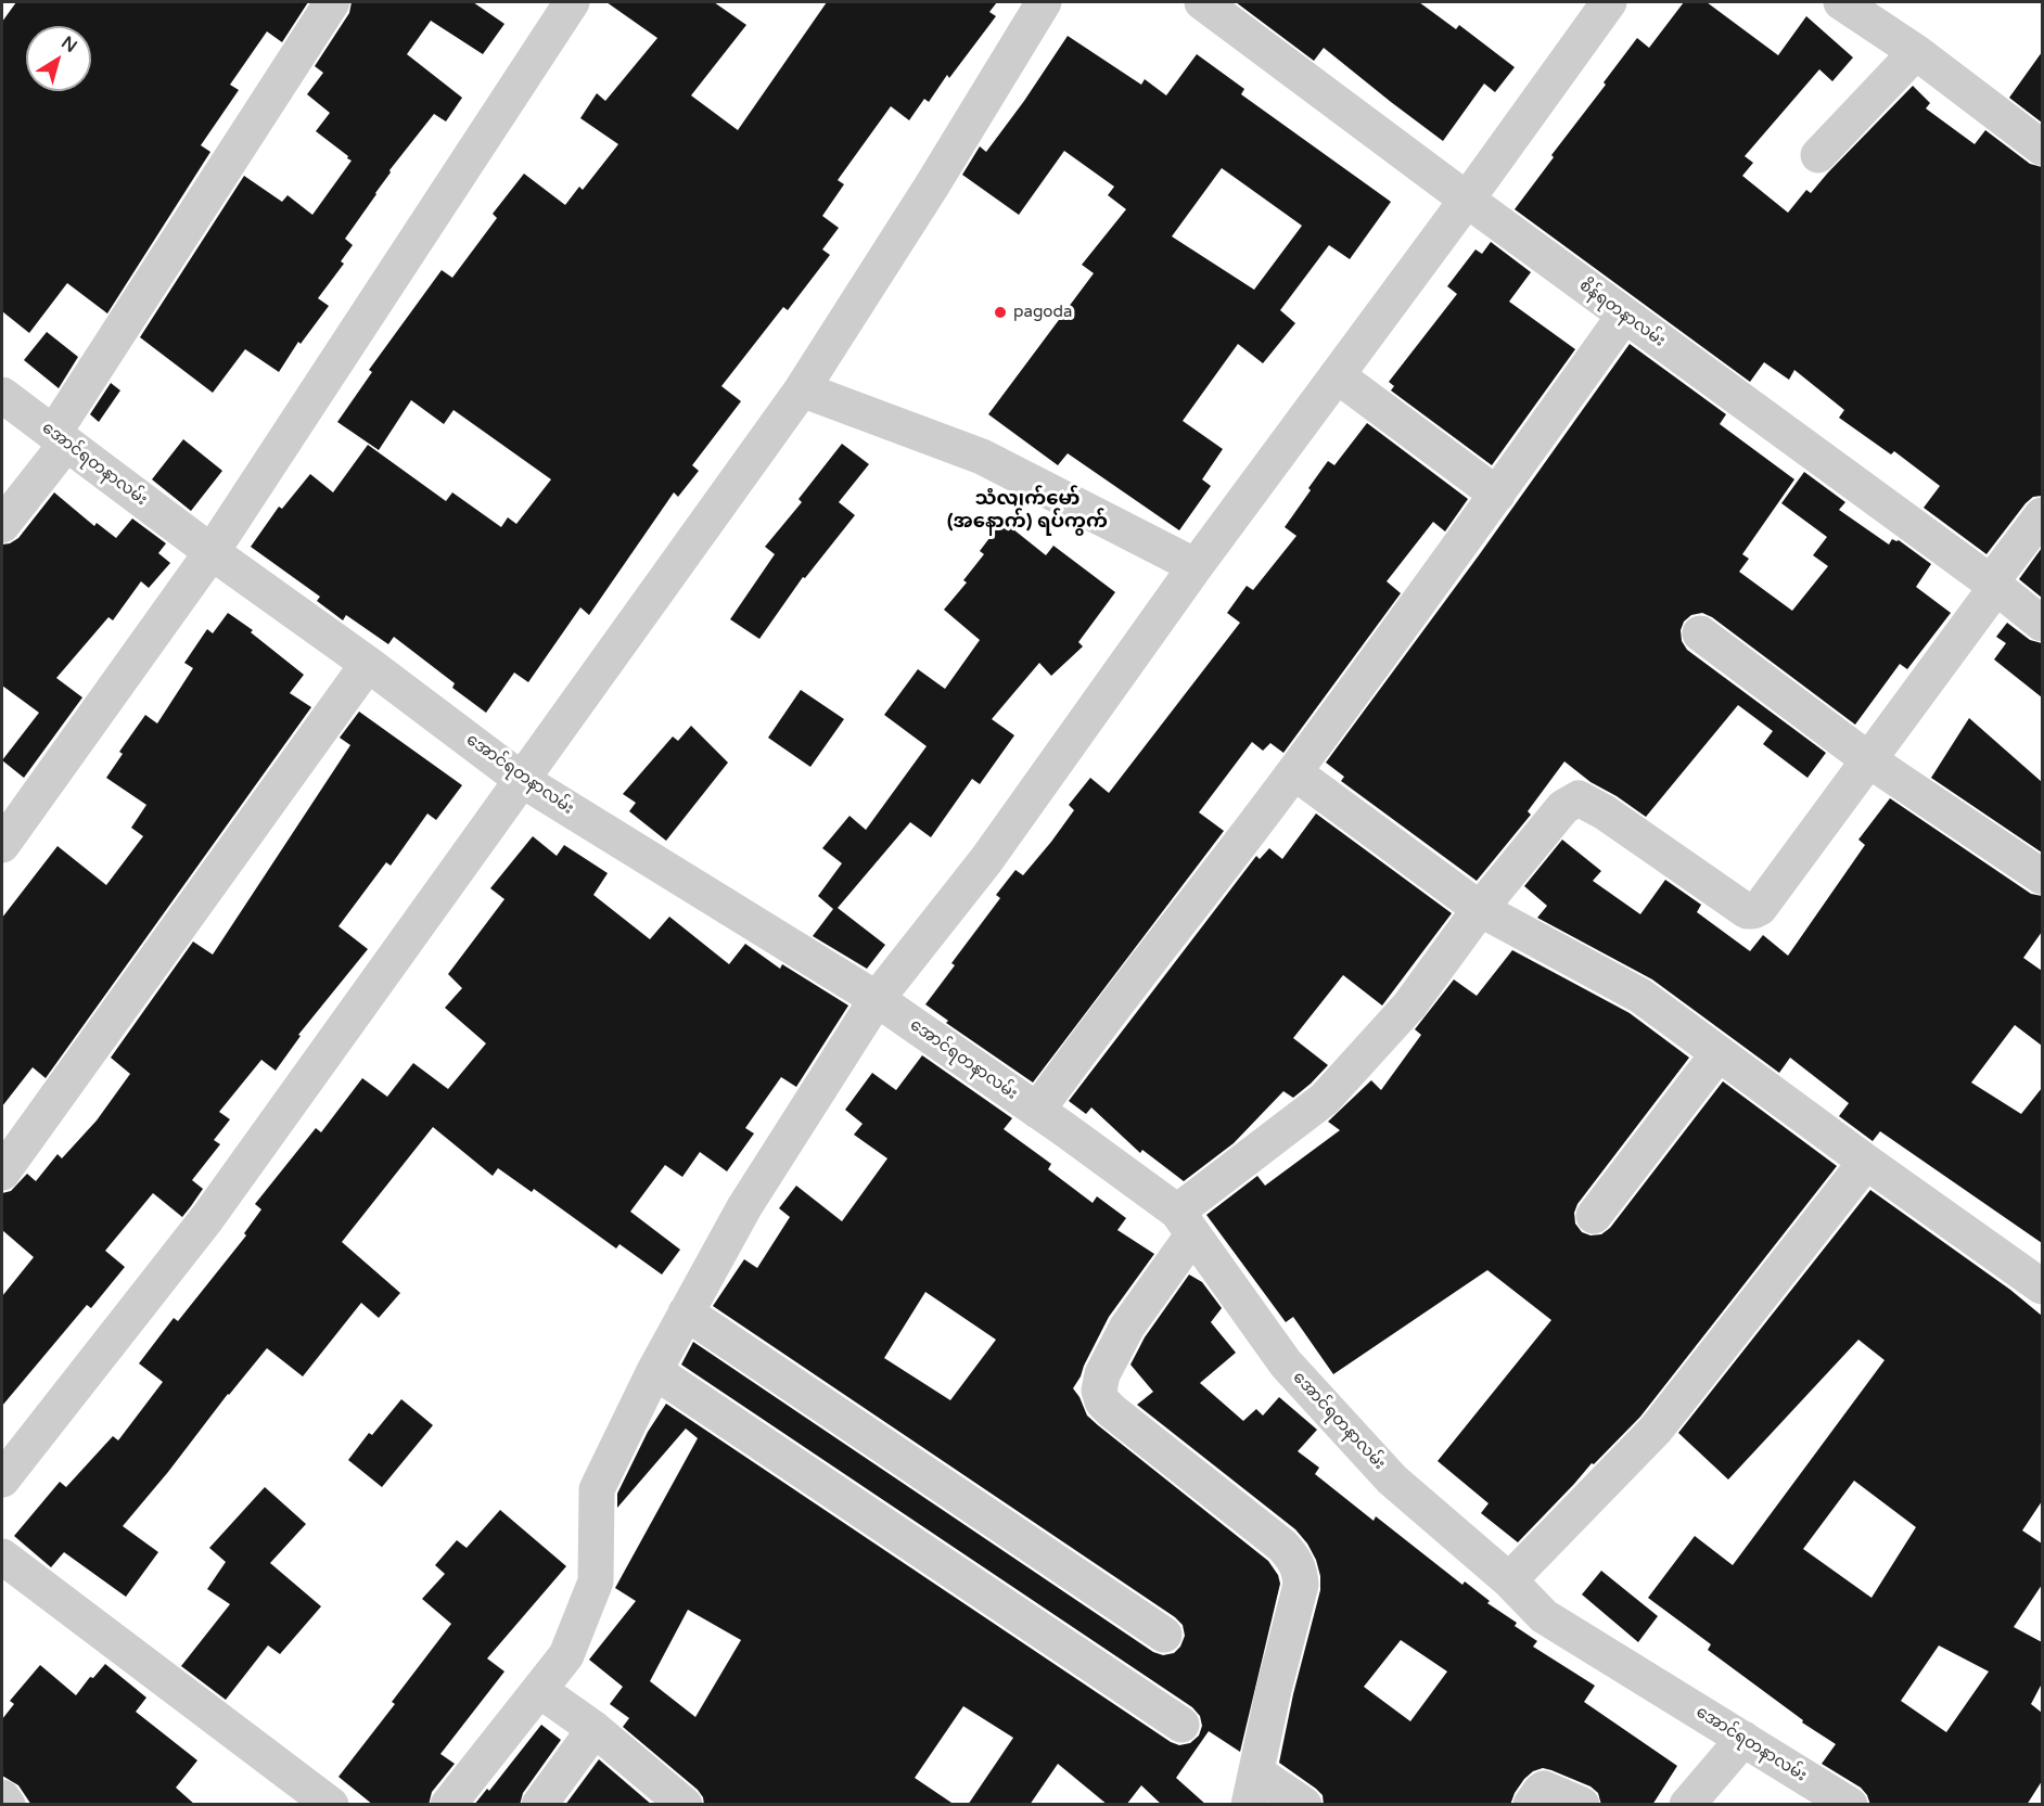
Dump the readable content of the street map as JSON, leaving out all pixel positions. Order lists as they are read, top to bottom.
{
  "streets": {
    "street": ["စိန်ရတနာလမ်း", "အောင်ရတနာလမ်း"]
  },
  "districts": ["သံလျက်မော် (အနောက်) ရပ်ကွက်"],
  "places": ["pagoda"],
  "north": "top right"
}
